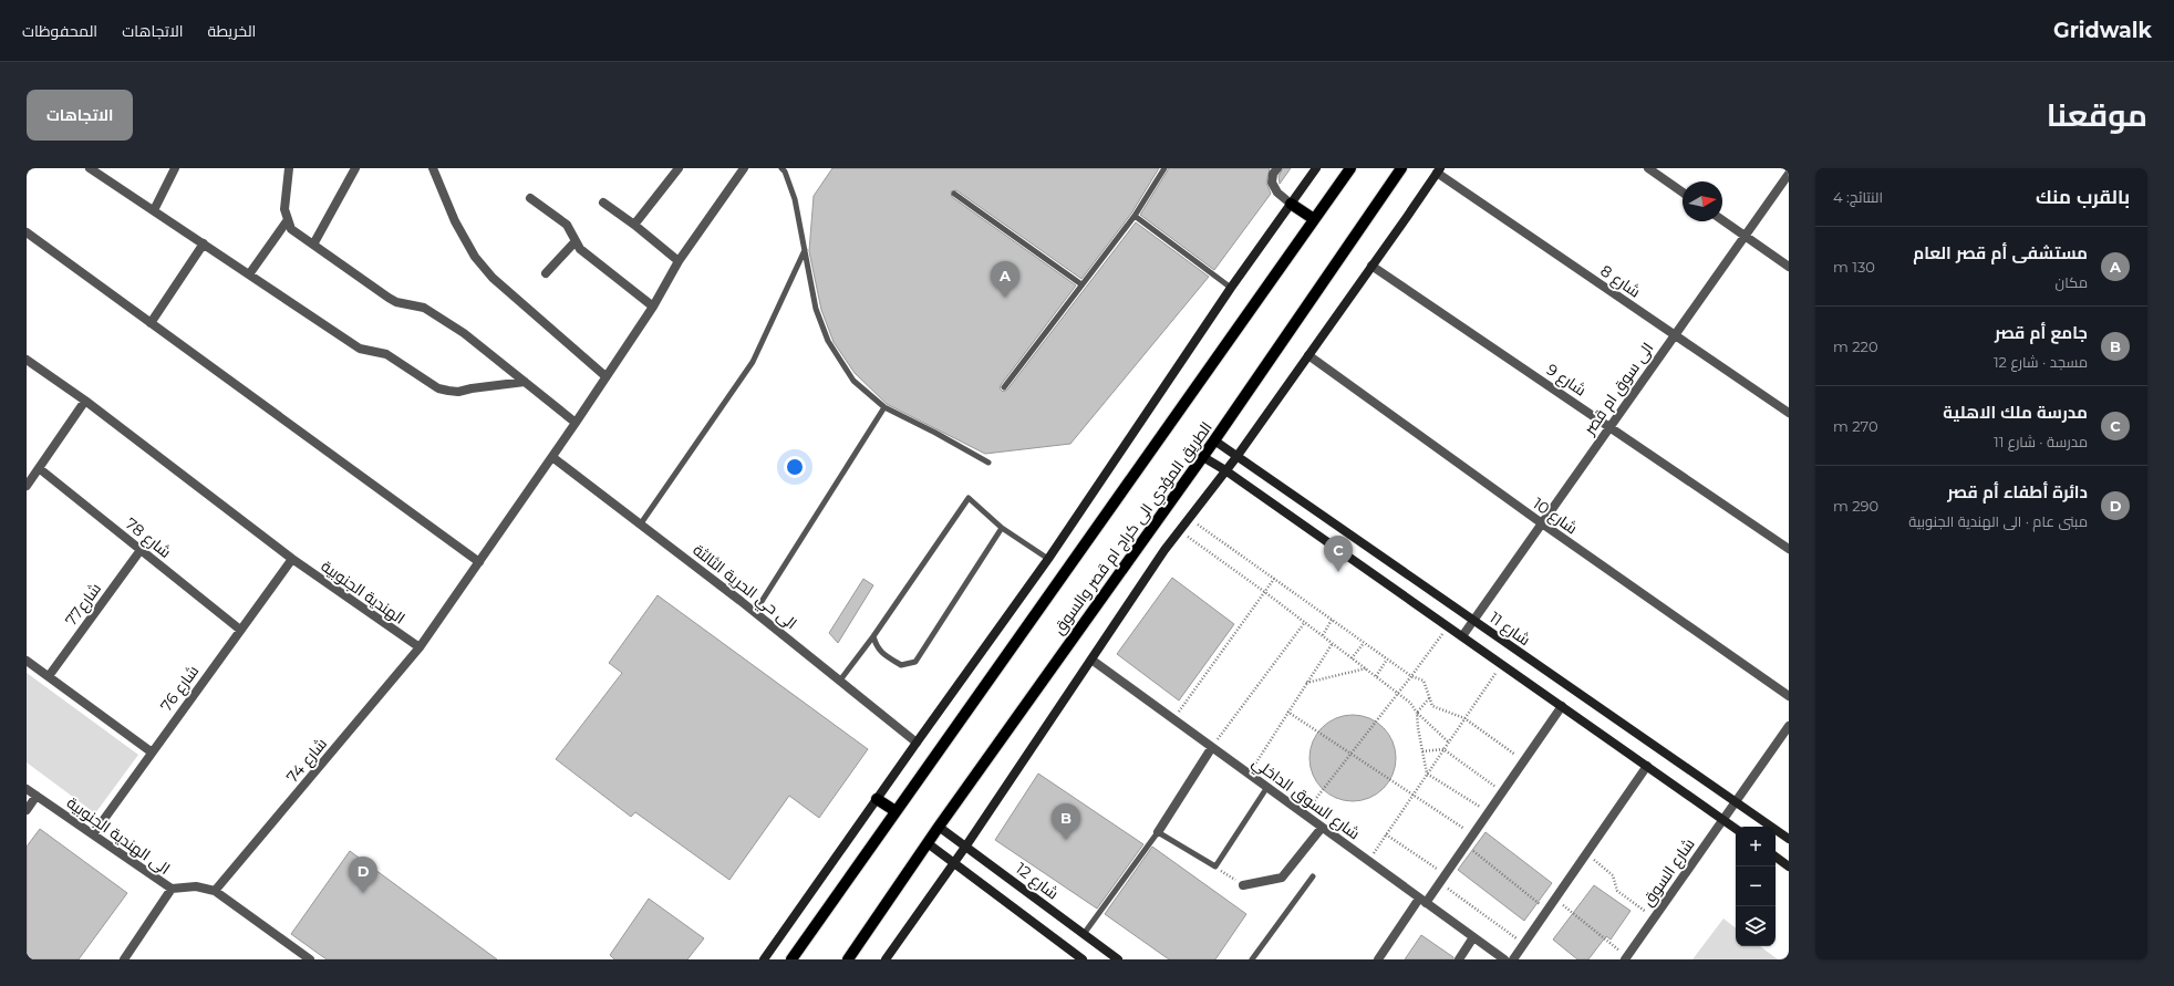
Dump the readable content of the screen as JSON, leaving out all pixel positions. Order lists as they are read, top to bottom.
{
  "streets": {
    "main road": ["الطريق المؤدي الى كراج ام قصر والسوق"],
    "street": [
      "شارع 8",
      "شارع 9",
      "الى سوق ام قصر",
      "شارع 10",
      "شارع 78",
      "الى حي الحرية الثالثة",
      "الهندية الجنوبية",
      "شارع77",
      "شارع 11",
      "شارع 76",
      "شارع 74",
      "شارع السوق الداخلي",
      "الى الهندية الجنوبية",
      "شارع السوق",
      "شارع 12"
    ]
  },
  "crossings": [
    ["شارع 8", "الى سوق ام قصر"],
    ["شارع 9", "الى سوق ام قصر"],
    ["الى سوق ام قصر", "شارع 10"],
    ["الى سوق ام قصر", "شارع 11"],
    ["الطريق المؤدي الى كراج ام قصر والسوق", "شارع 11"],
    ["الطريق المؤدي الى كراج ام قصر والسوق", "شارع 12"],
    ["شارع 78", "شارع77"],
    ["شارع 78", "شارع 76"],
    ["الى حي الحرية الثالثة", "شارع 74"],
    ["الهندية الجنوبية", "شارع 76"],
    ["الهندية الجنوبية", "شارع 74"],
    ["شارع 11", "شارع السوق"],
    ["شارع 76", "الى الهندية الجنوبية"],
    ["شارع 74", "الى الهندية الجنوبية"]
  ],
  "north": "right",
  "page": {
    "header": "Gridwalk",
    "nav": ["الخريطة", "الاتجاهات", "المحفوظات"],
    "title": "موقعنا",
    "buttons": "الاتجاهات",
    "heading": ["بالقرب منك", "النتائج: 4"],
    "list": [
      {
        "mark": "A",
        "name": "مستشفى أم قصر العام",
        "note": "مكان",
        "value": "130 m"
      },
      {
        "mark": "B",
        "name": "جامع أم قصر",
        "note": "مسجد · شارع 12",
        "value": "220 m"
      },
      {
        "mark": "C",
        "name": "مدرسة ملك الاهلية",
        "note": "مدرسة · شارع 11",
        "value": "270 m"
      },
      {
        "mark": "D",
        "name": "دائرة أطفاء أم قصر",
        "note": "مبنى عام · الى الهندية الجنوبية",
        "value": "290 m"
      }
    ],
    "pins": [
      "A",
      "C",
      "B",
      "D"
    ],
    "map_buttons": ["+", "−"]
  }
}
